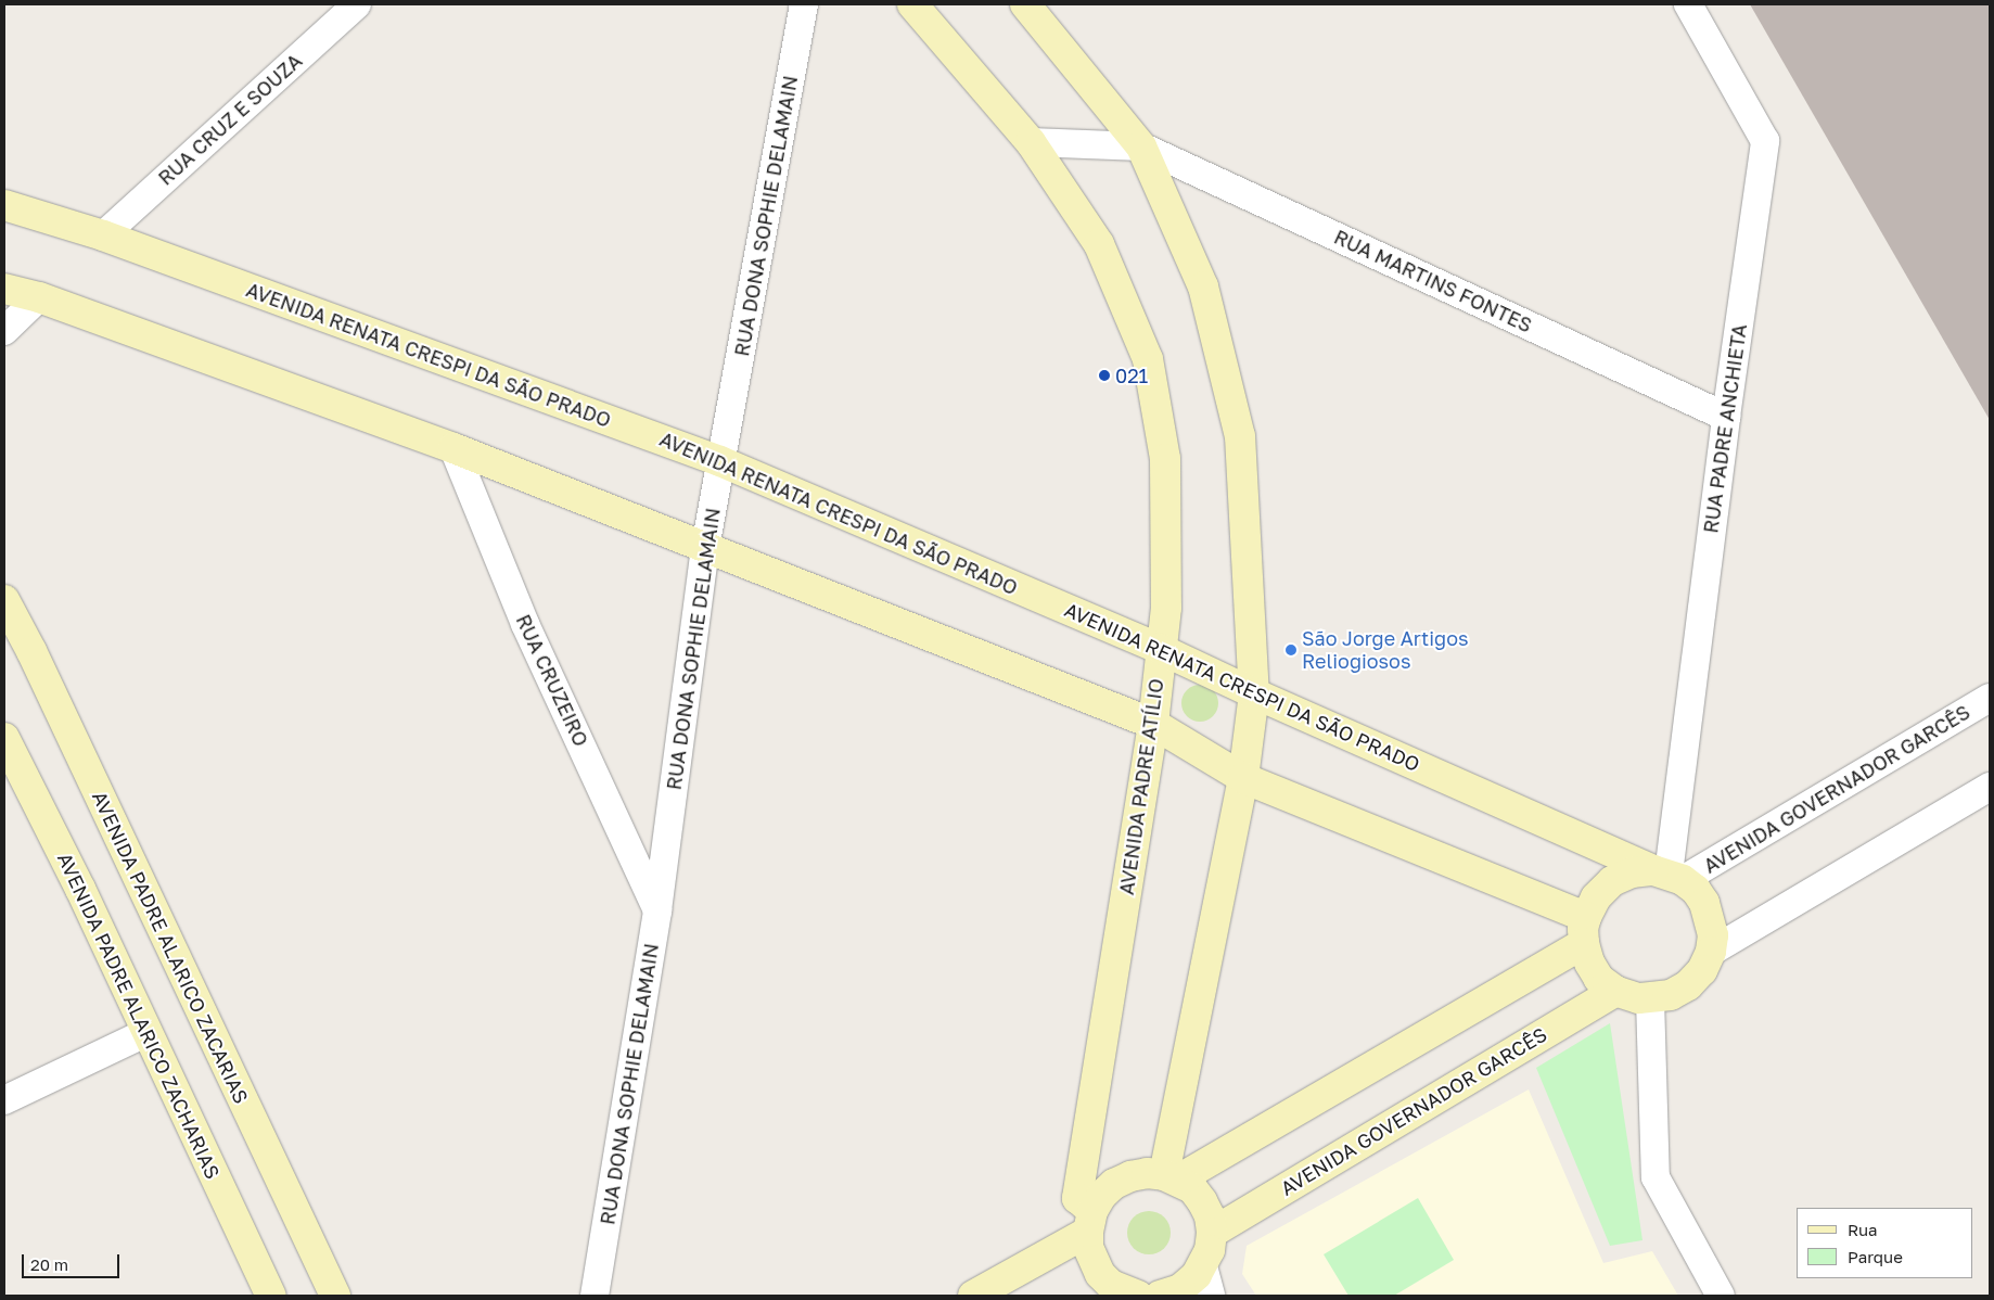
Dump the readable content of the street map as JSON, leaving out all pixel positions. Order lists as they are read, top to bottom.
{
  "streets": {
    "street": [
      "RUA CRUZ E SOUZA",
      "RUA DONA SOPHIE DELAMAIN",
      "RUA MARTINS FONTES",
      "AVENIDA RENATA CRESPI DA SÃO PRADO",
      "RUA PADRE ANCHIETA",
      "RUA CRUZEIRO",
      "AVENIDA PADRE ATÍLIO",
      "AVENIDA GOVERNADOR GARCÊS",
      "AVENIDA PADRE ALARICO ZACARIAS",
      "AVENIDA PADRE ALARICO ZACHARIAS"
    ]
  },
  "crossings": [
    ["RUA CRUZ E SOUZA", "AVENIDA RENATA CRESPI DA SÃO PRADO"],
    ["RUA DONA SOPHIE DELAMAIN", "AVENIDA RENATA CRESPI DA SÃO PRADO"],
    ["RUA DONA SOPHIE DELAMAIN", "RUA CRUZEIRO"],
    ["RUA MARTINS FONTES", "RUA PADRE ANCHIETA"],
    ["AVENIDA RENATA CRESPI DA SÃO PRADO", "RUA PADRE ANCHIETA"],
    ["AVENIDA RENATA CRESPI DA SÃO PRADO", "AVENIDA PADRE ATÍLIO"],
    ["AVENIDA RENATA CRESPI DA SÃO PRADO", "AVENIDA GOVERNADOR GARCÊS"],
    ["RUA PADRE ANCHIETA", "AVENIDA GOVERNADOR GARCÊS"]
  ],
  "places": ["021", "São Jorge Artigos Reliogiosos"],
  "legend": ["Rua", "Parque"],
  "scale_bar": "20 m"
}
